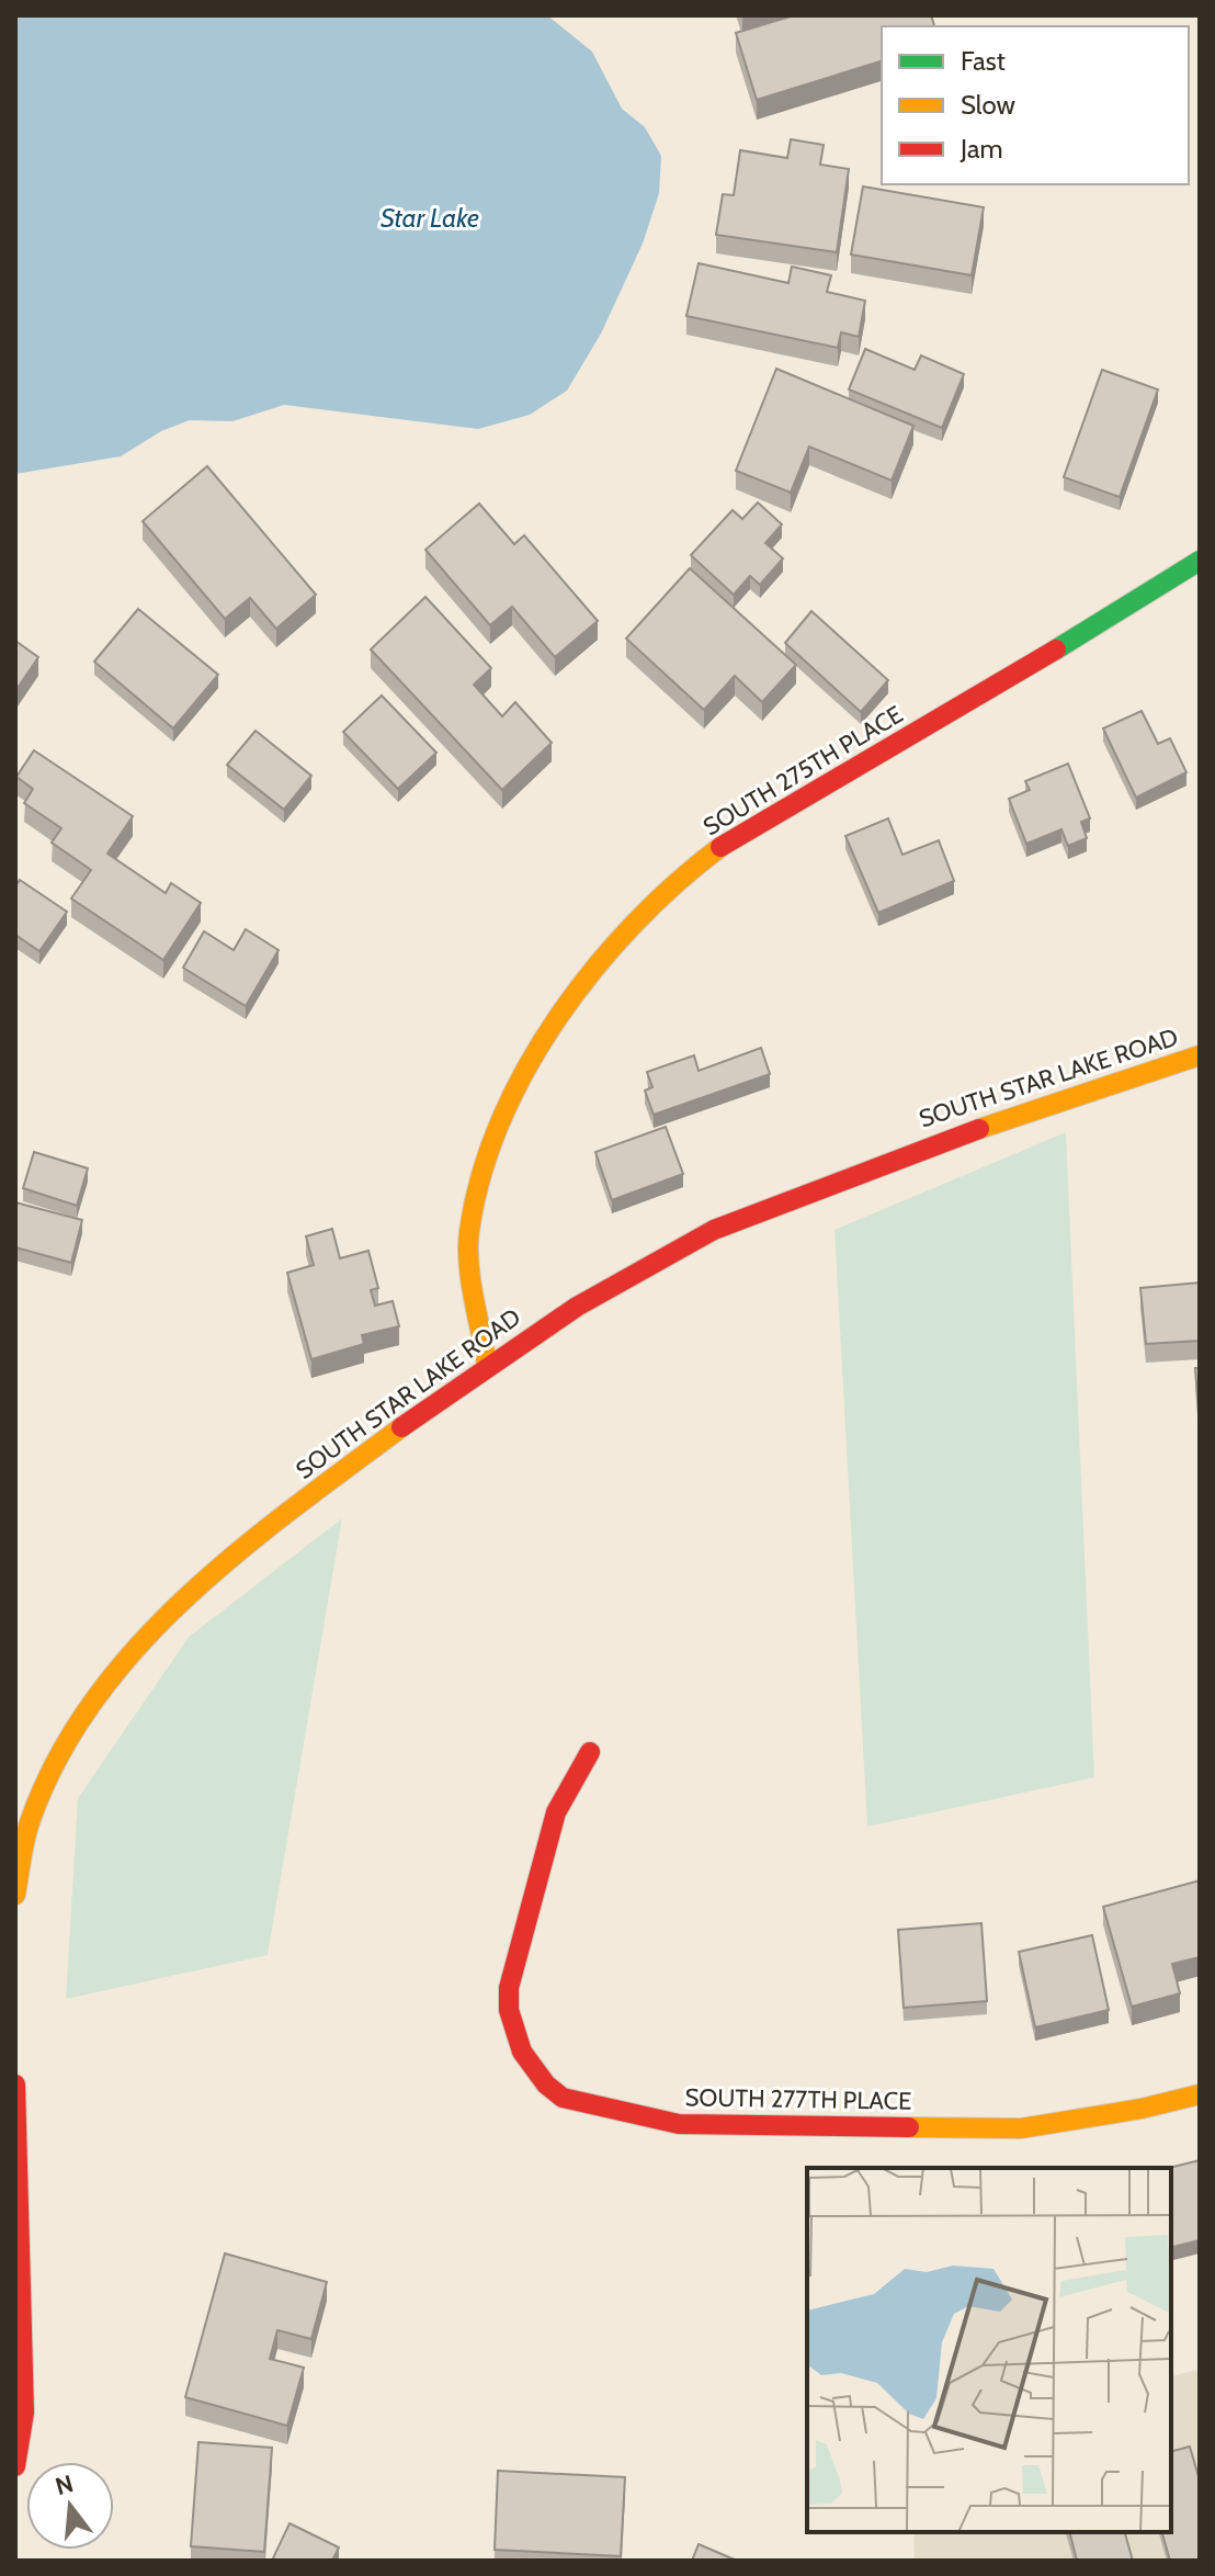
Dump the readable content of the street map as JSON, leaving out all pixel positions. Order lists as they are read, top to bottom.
{
  "streets": {
    "street": ["SOUTH 275TH PLACE", "SOUTH STAR LAKE ROAD", "SOUTH 277TH PLACE"]
  },
  "crossings": [
    ["SOUTH 275TH PLACE", "SOUTH STAR LAKE ROAD"]
  ],
  "water": ["Star Lake"],
  "legend": ["Fast", "Slow", "Jam"],
  "north": "top"
}
